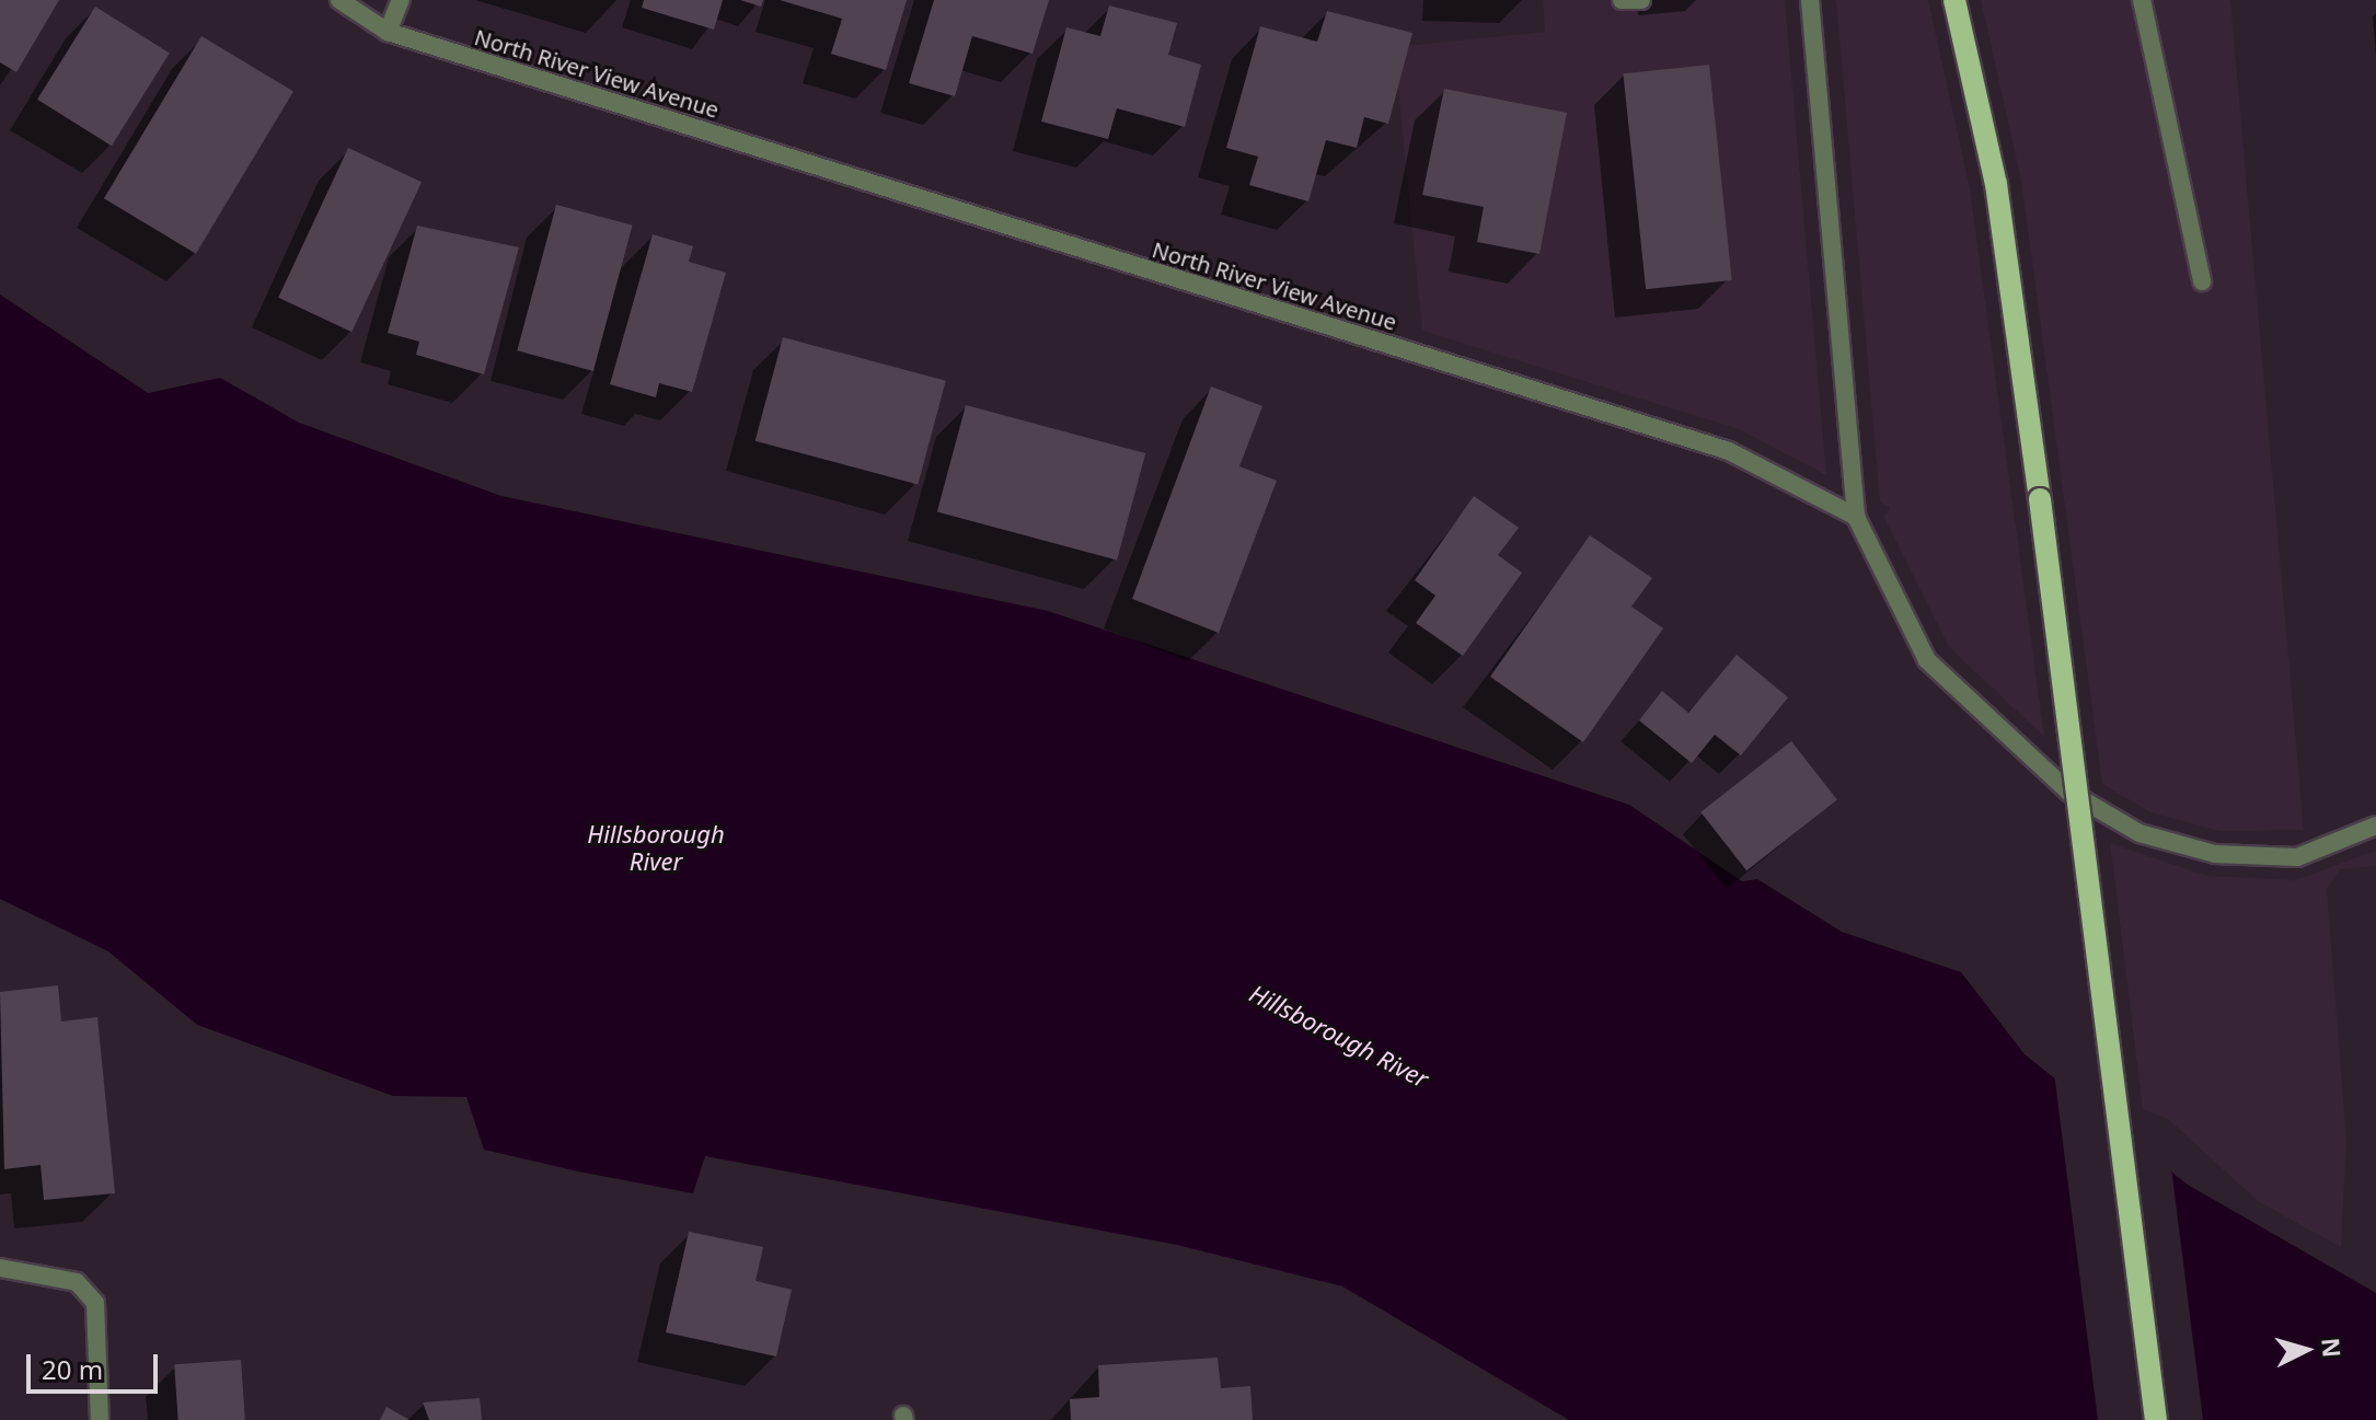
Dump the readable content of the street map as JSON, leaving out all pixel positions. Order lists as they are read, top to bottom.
{
  "streets": {
    "street": ["North River View Avenue"]
  },
  "water": ["Hillsborough River"],
  "scale_bar": "20 m",
  "north": "right"
}
